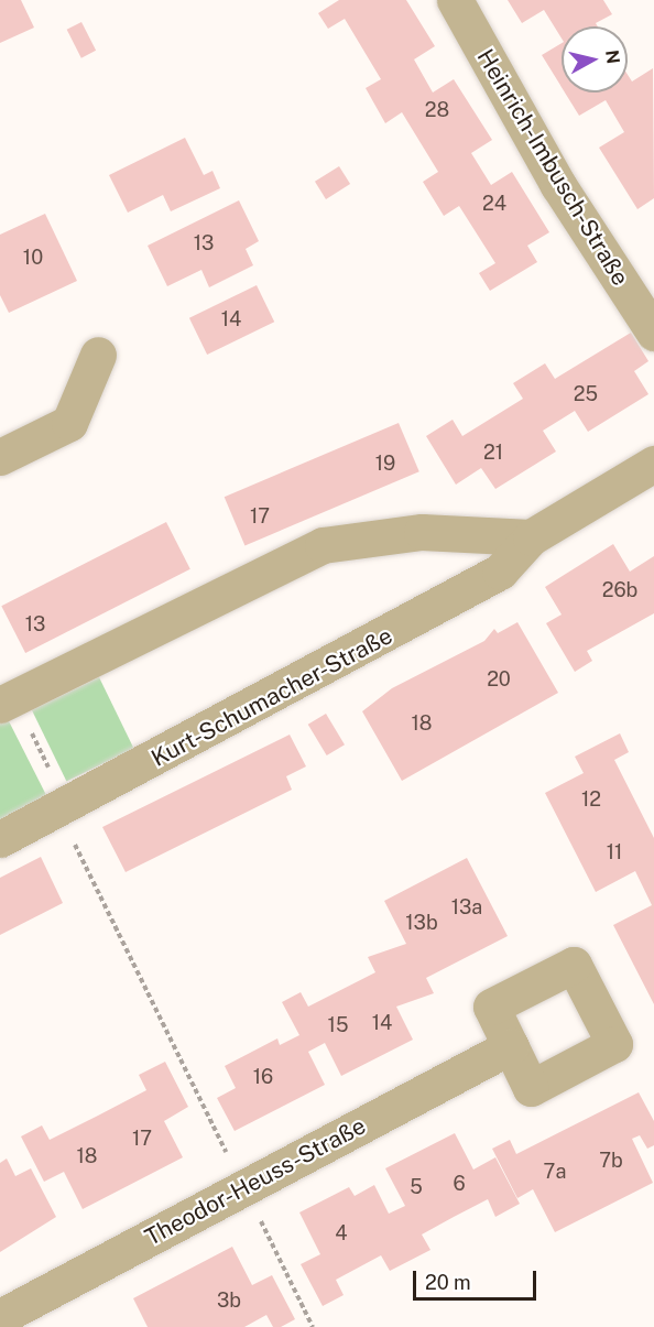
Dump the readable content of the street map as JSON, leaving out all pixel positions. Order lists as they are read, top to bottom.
{
  "streets": {
    "street": ["Heinrich-Imbusch-Straße", "Kurt-Schumacher-Straße", "Theodor-Heuss-Straße"]
  },
  "house_numbers": [
    "28",
    "24",
    "13",
    "10",
    "14",
    "25",
    "21",
    "19",
    "17",
    "26b",
    "13",
    "20",
    "18",
    "12",
    "11",
    "13a",
    "13b",
    "14",
    "15",
    "16",
    "17",
    "18",
    "7b",
    "7a",
    "6",
    "5",
    "4",
    "3b"
  ],
  "scale_bar": "20 m",
  "north": "right"
}
